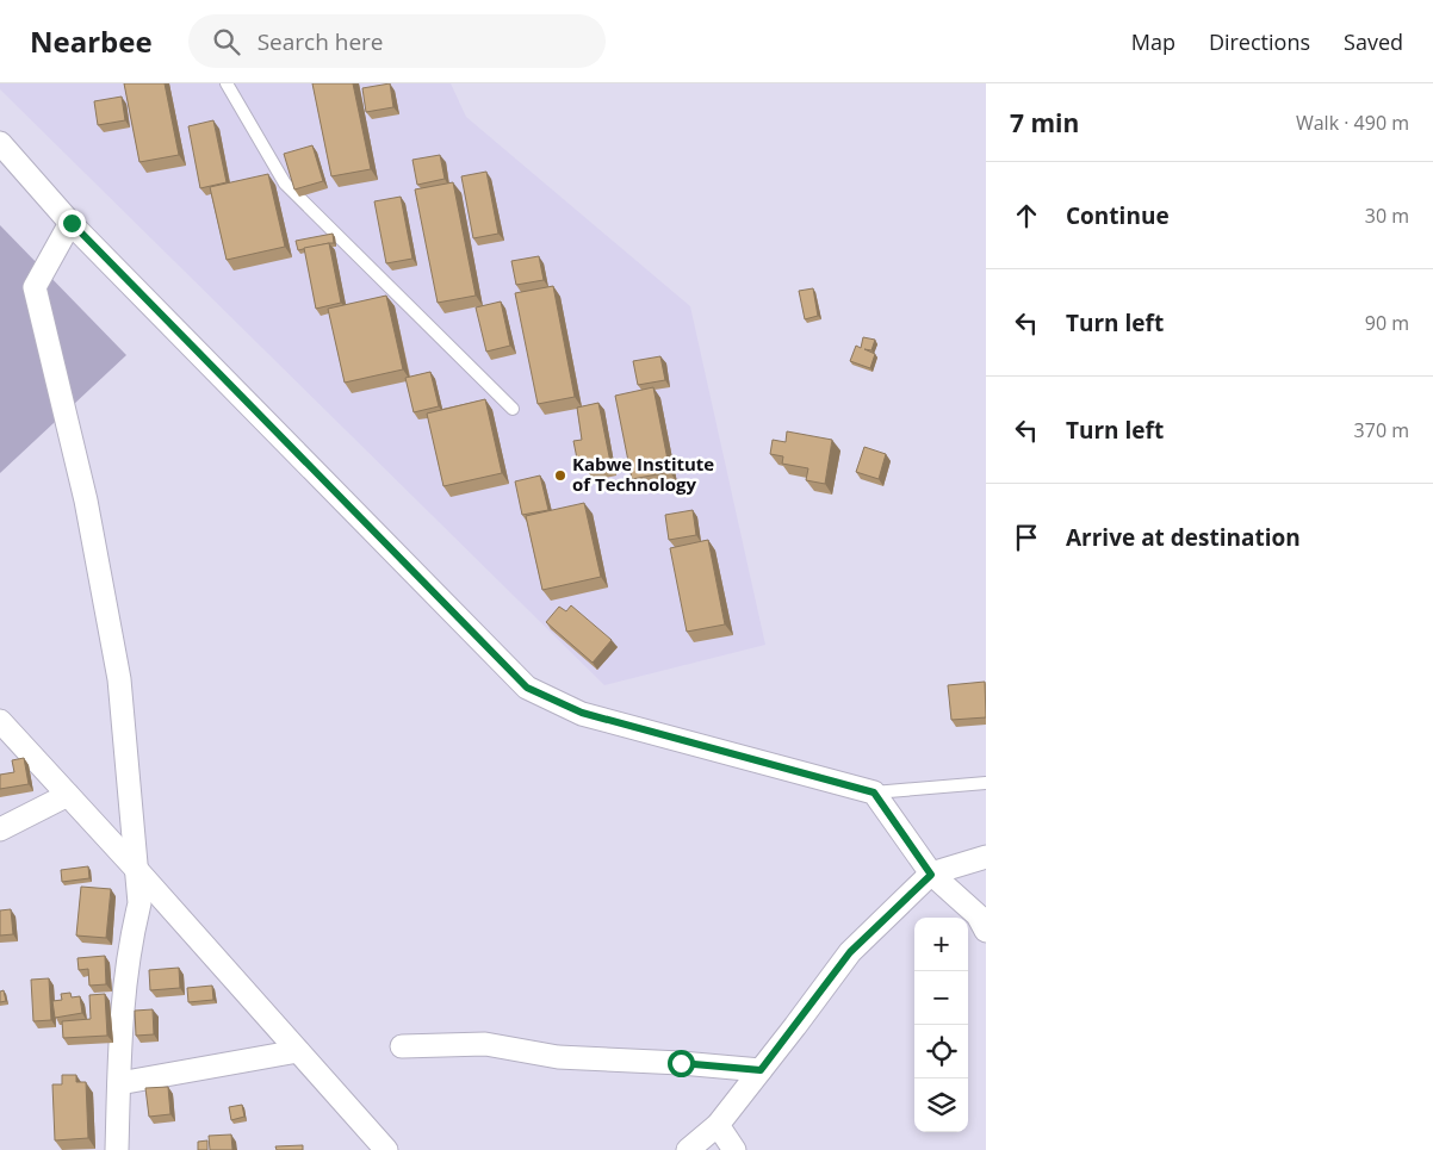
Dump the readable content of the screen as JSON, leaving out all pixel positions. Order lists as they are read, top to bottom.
{
  "places": ["Kabwe Institute of Technology"],
  "page": {
    "header": "Nearbee",
    "search": "Search here",
    "nav": ["Map", "Directions", "Saved"],
    "heading": ["7 min", "Walk · 490 m"],
    "list": [
      ["Continue", "30 m"],
      ["Turn left", "90 m"],
      ["Turn left", "370 m"],
      "Arrive at destination"
    ],
    "map_buttons": ["+", "−"]
  }
}
